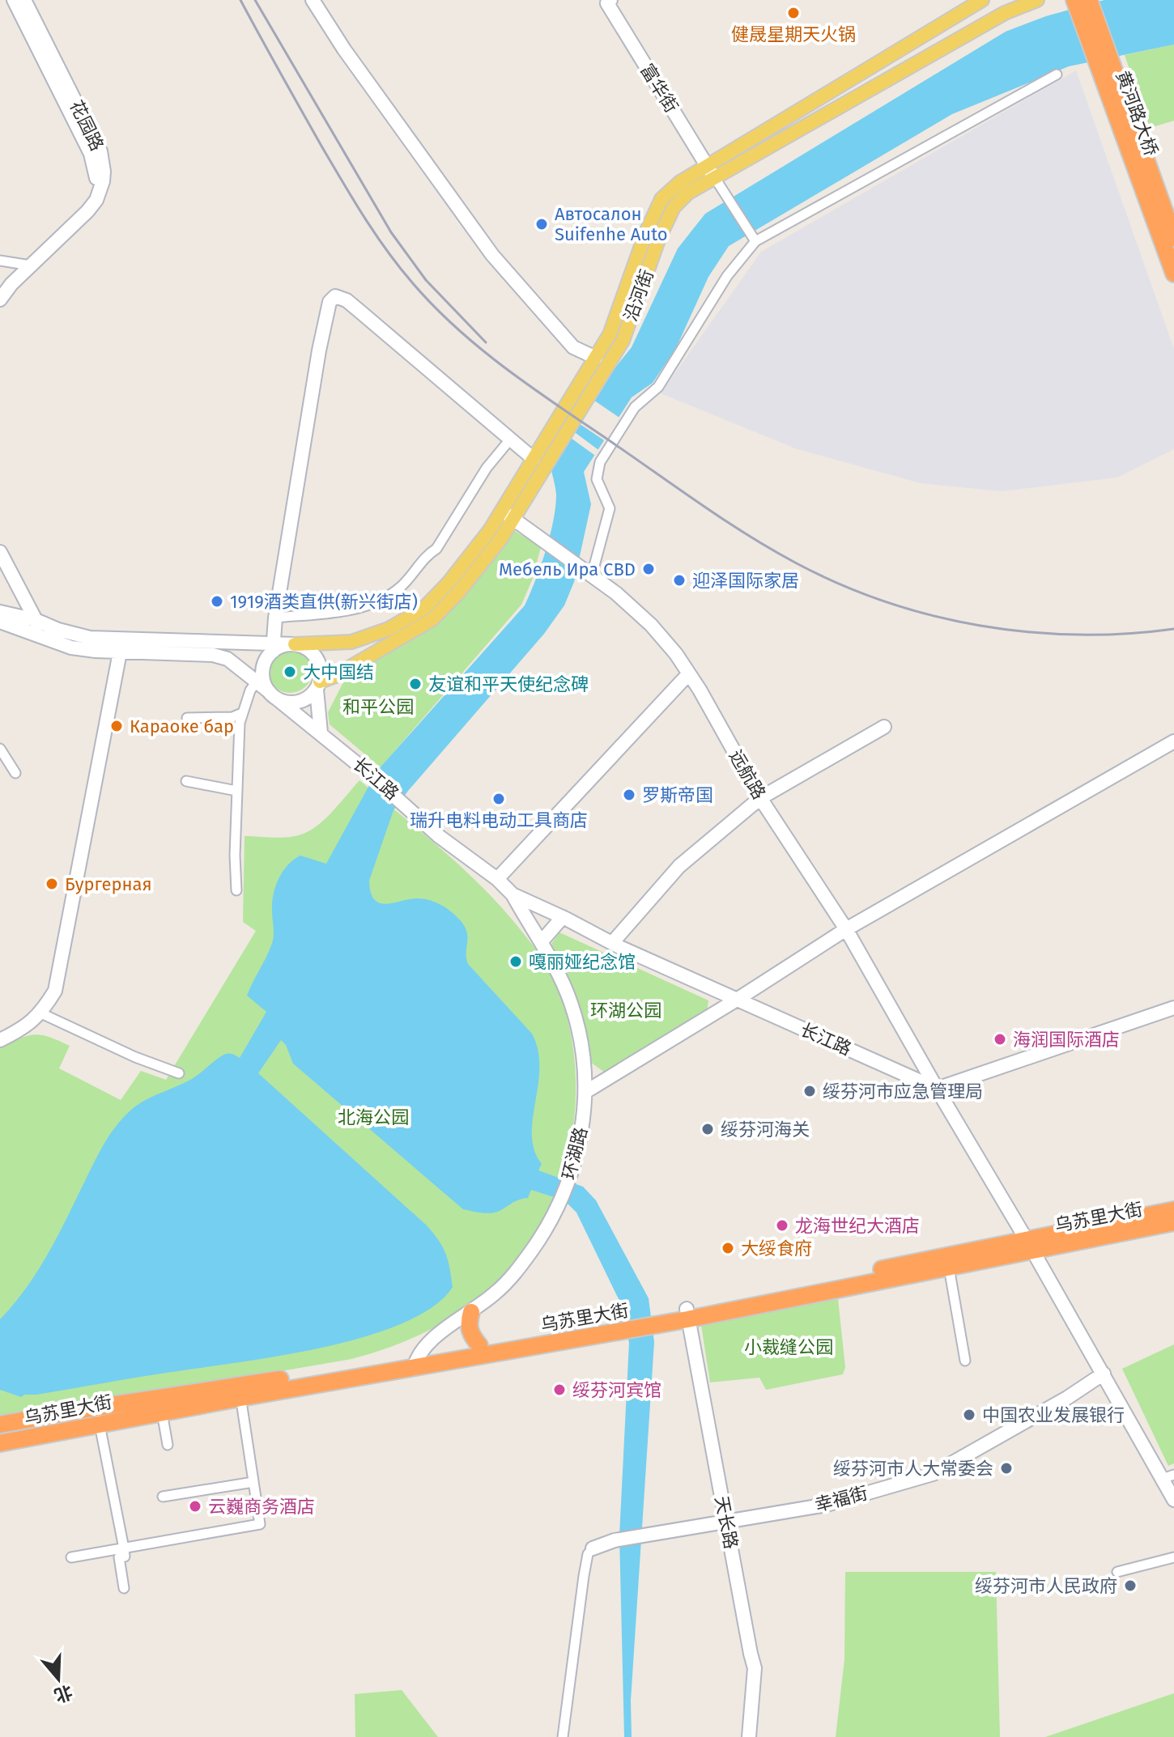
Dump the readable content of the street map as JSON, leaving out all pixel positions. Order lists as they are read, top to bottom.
{
  "streets": {
    "highway": ["黄河路大桥", "乌苏里大街"],
    "main road": ["沿河街"],
    "street": [
      "富华街",
      "花园路",
      "远航路",
      "长江路",
      "环湖路",
      "幸福街",
      "天长路"
    ]
  },
  "crossings": [
    ["富华街", "沿河街"],
    ["沿河街", "远航路"],
    ["沿河街", "长江路"],
    ["远航路", "长江路"],
    ["长江路", "环湖路"],
    ["环湖路", "乌苏里大街"],
    ["乌苏里大街", "天长路"],
    ["幸福街", "天长路"]
  ],
  "parks": [
    "和平公园",
    "环湖公园",
    "北海公园",
    "小裁缝公园"
  ],
  "places": [
    "健晟星期天火锅",
    "Автосалон Suifenhe Auto",
    "Мебель Ира CBD",
    "迎泽国际家居",
    "1919酒类直供(新兴街店)",
    "大中国结",
    "友谊和平天使纪念碑",
    "Караоке бар",
    "罗斯帝国",
    "瑞升电料电动工具商店",
    "Бургерная",
    "嘎丽娅纪念馆",
    "海润国际酒店",
    "绥芬河市应急管理局",
    "绥芬河海关",
    "龙海世纪大酒店",
    "大绥食府",
    "绥芬河宾馆",
    "中国农业发展银行",
    "绥芬河市人大常委会",
    "云巍商务酒店",
    "绥芬河市人民政府"
  ],
  "north": "bottom"
}
